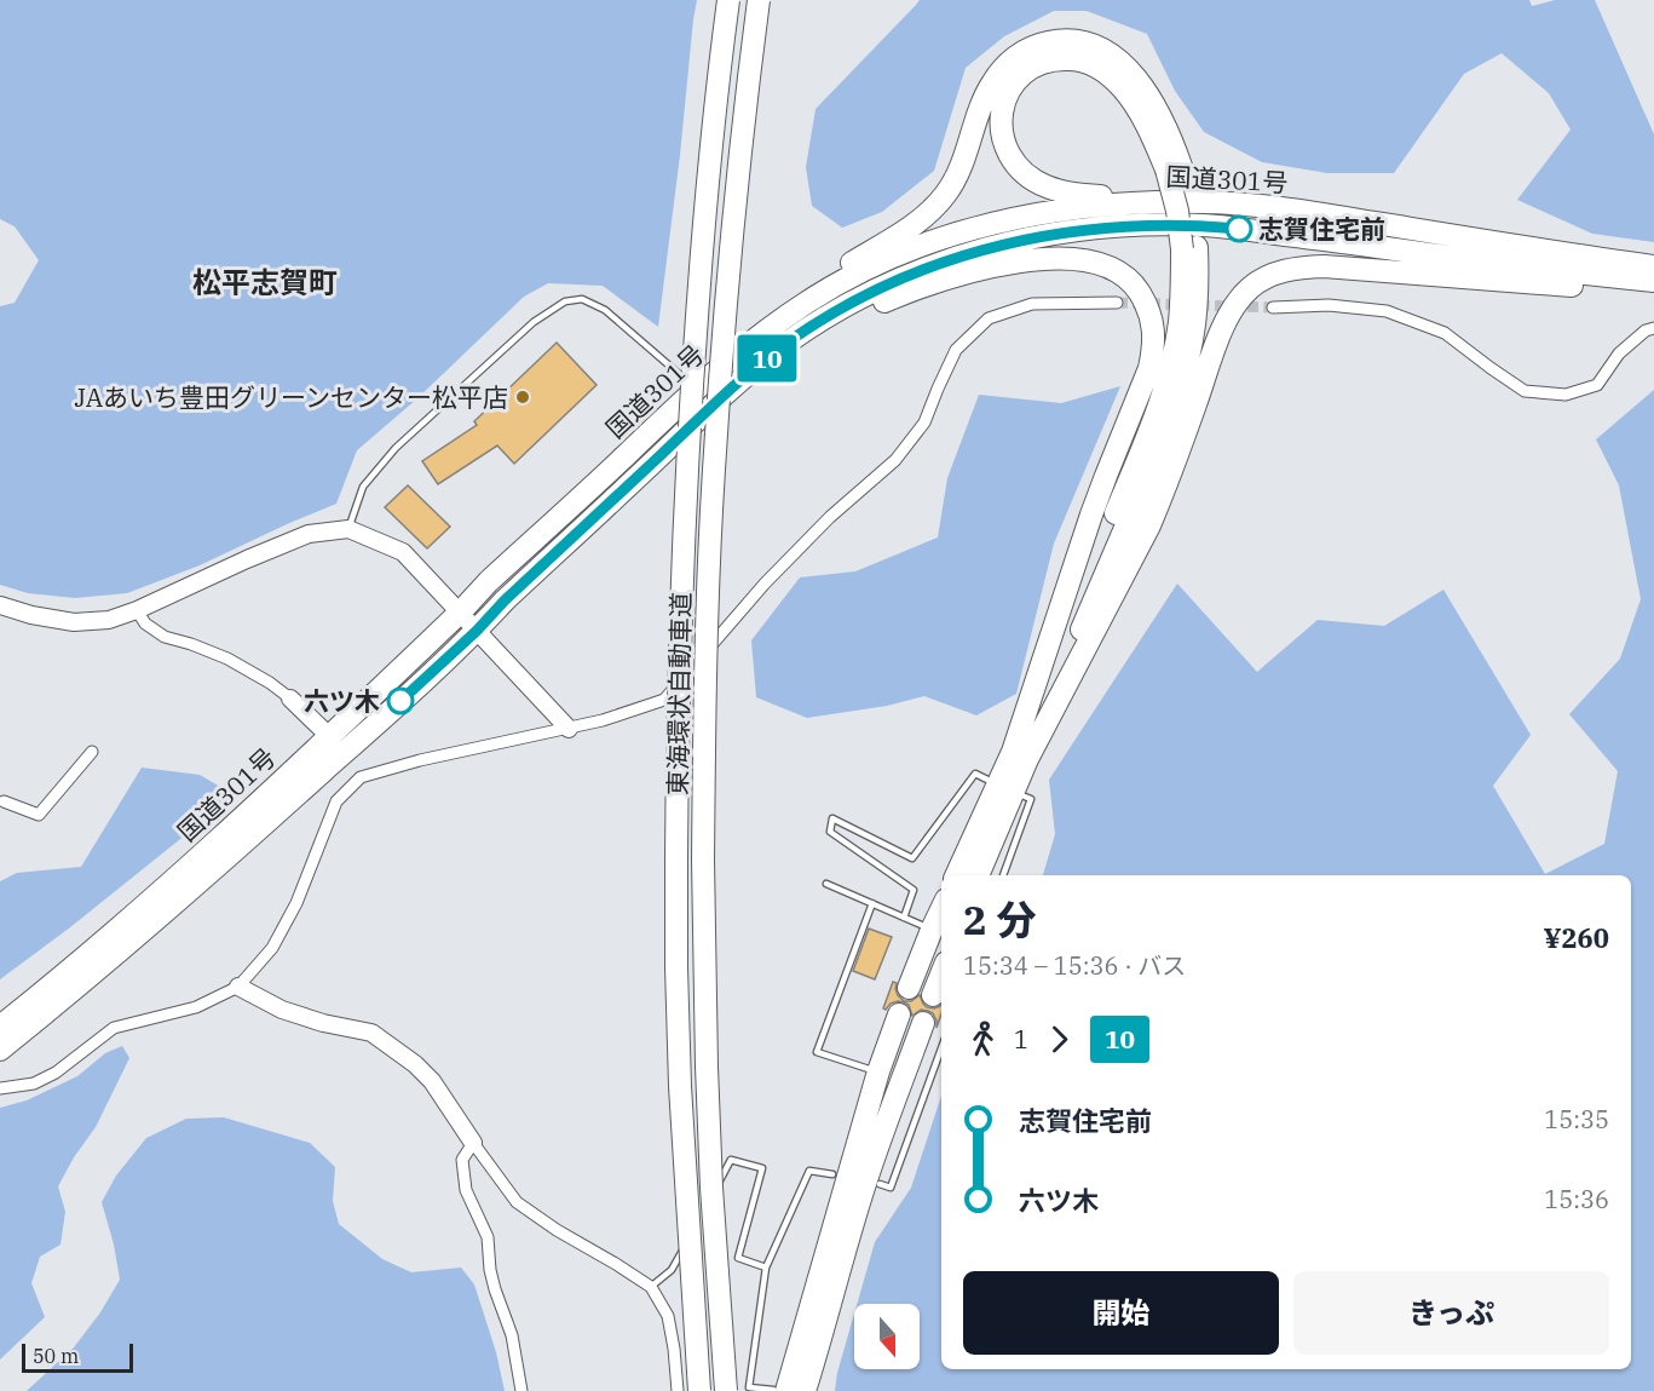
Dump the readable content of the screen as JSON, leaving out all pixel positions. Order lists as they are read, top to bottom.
{
  "streets": {
    "highway": ["国道301号", "東海環状自動車道"]
  },
  "districts": ["松平志賀町"],
  "places": ["志賀住宅前", "JAあいち豊田グリーンセンター松平店", "六ツ木"],
  "lines": ["bus line 10"],
  "scale_bar": "50 m",
  "north": "bottom",
  "page": {
    "on_map": "10",
    "heading": ["2 分", "15:34 – 15:36 · バス", "¥260"],
    "legs": ["1", "10"],
    "list": [
      {
        "name": "志賀住宅前",
        "value": "15:35"
      },
      {
        "name": "六ツ木",
        "value": "15:36"
      }
    ],
    "buttons": ["開始", "きっぷ"],
    "scale": "50 m"
  }
}
